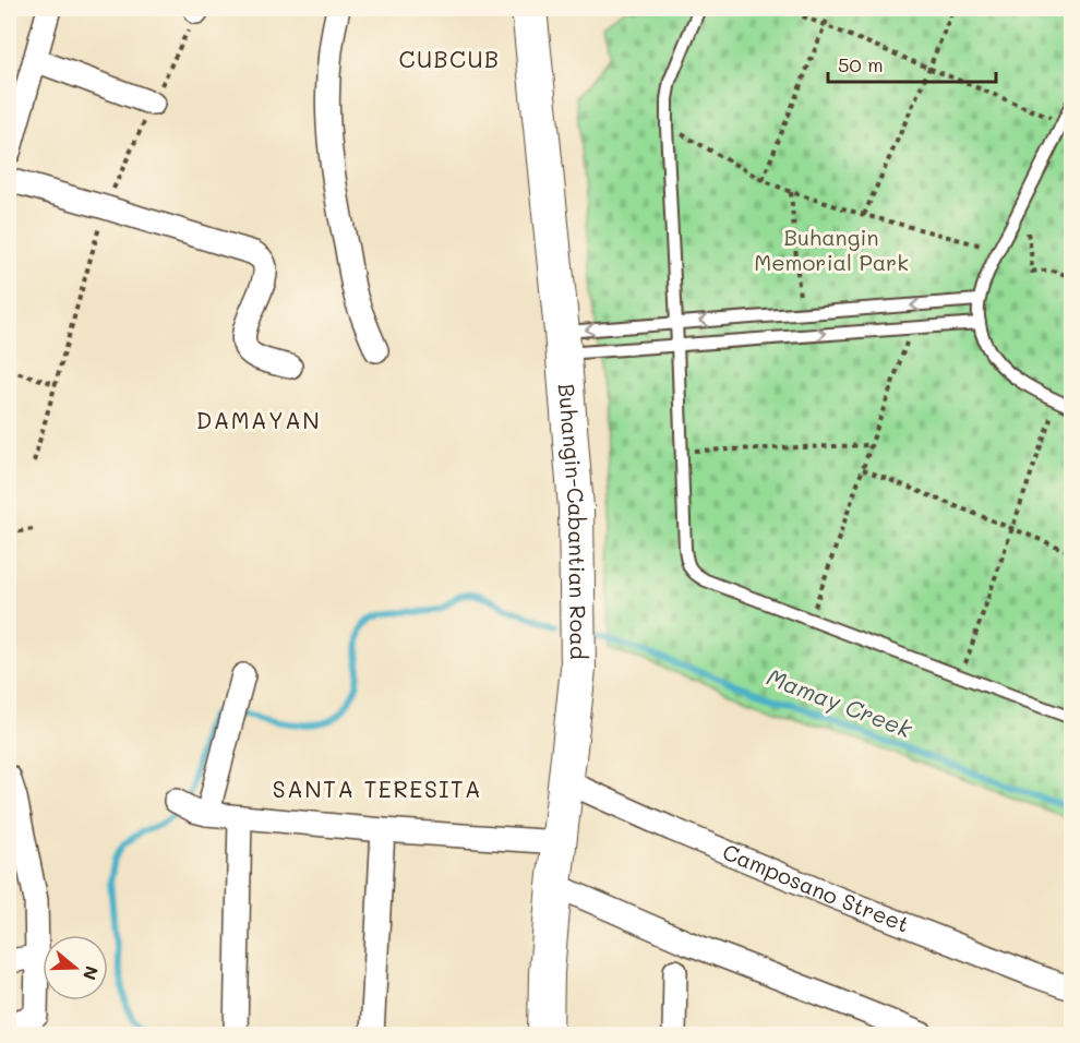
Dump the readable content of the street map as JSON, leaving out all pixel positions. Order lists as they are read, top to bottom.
{
  "streets": {
    "main road": ["Buhangin-Cabantian Road"],
    "street": ["Camposano Street"]
  },
  "crossings": [
    ["Buhangin-Cabantian Road", "Camposano Street"]
  ],
  "districts": ["CUBCUB", "DAMAYAN", "SANTA TERESITA"],
  "water": ["Mamay Creek"],
  "parks": ["Buhangin Memorial Park"],
  "scale_bar": "50 m",
  "north": "right"
}
